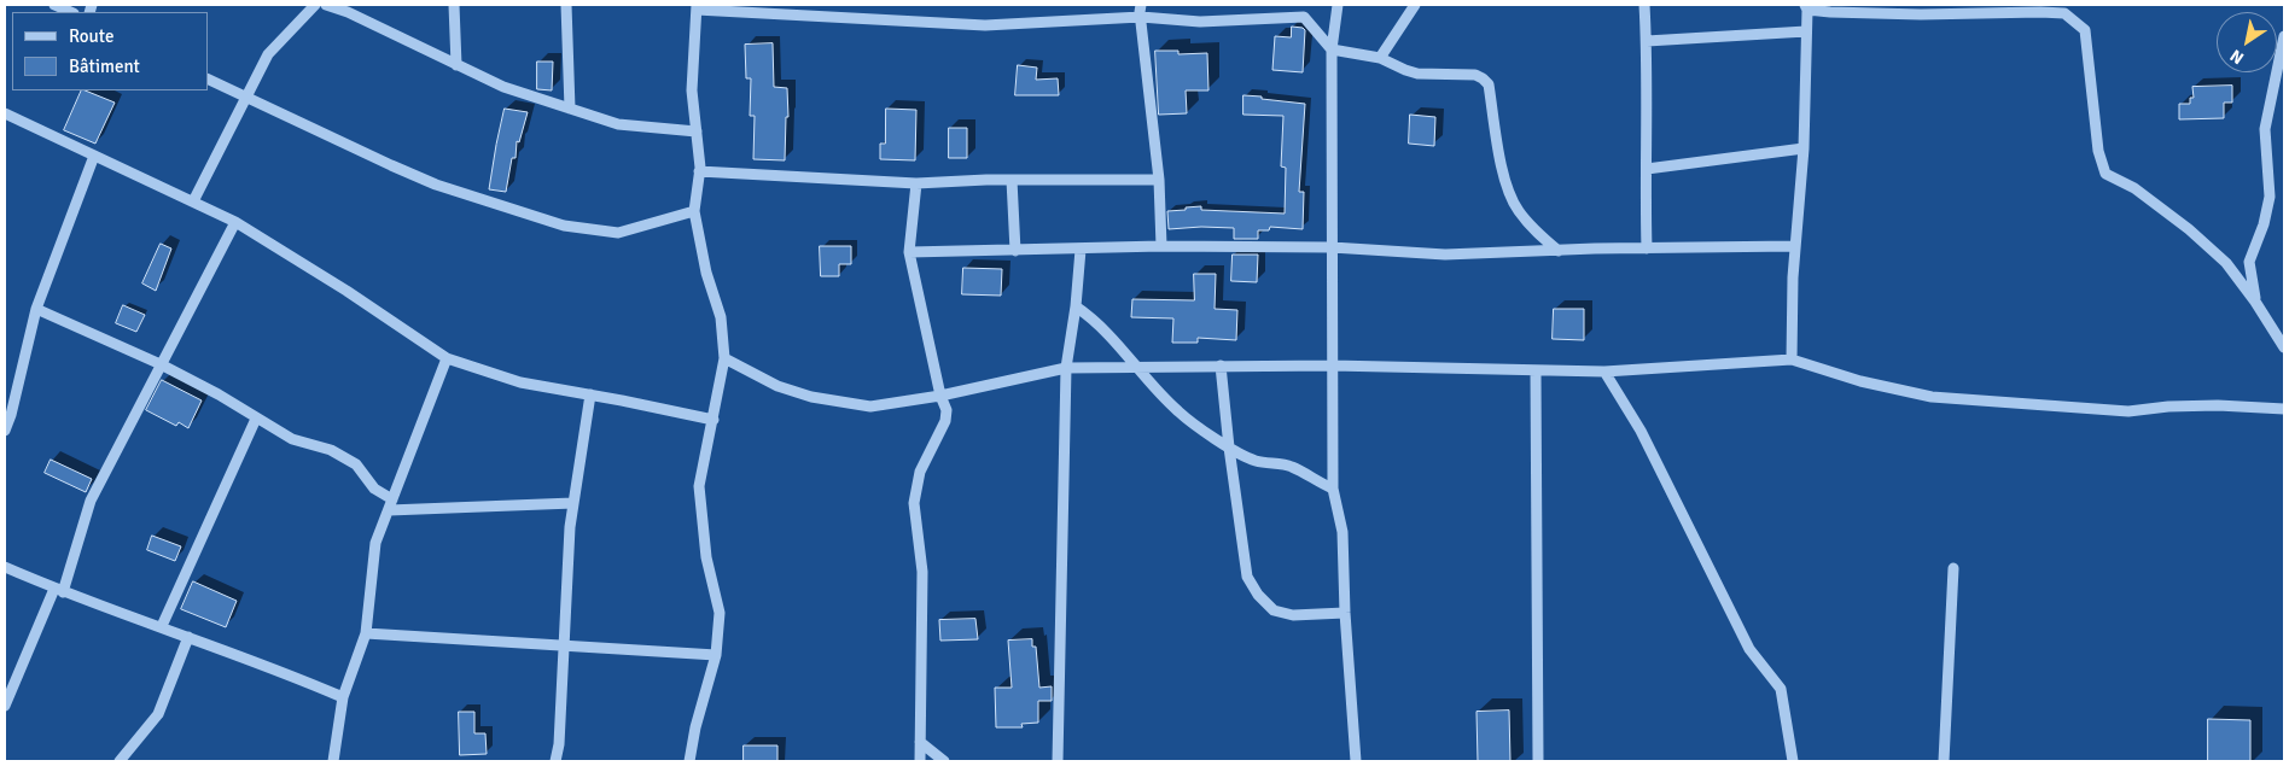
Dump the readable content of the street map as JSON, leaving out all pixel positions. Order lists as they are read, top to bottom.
{
  "legend": ["Route", "Bâtiment"],
  "north": "bottom left"
}
